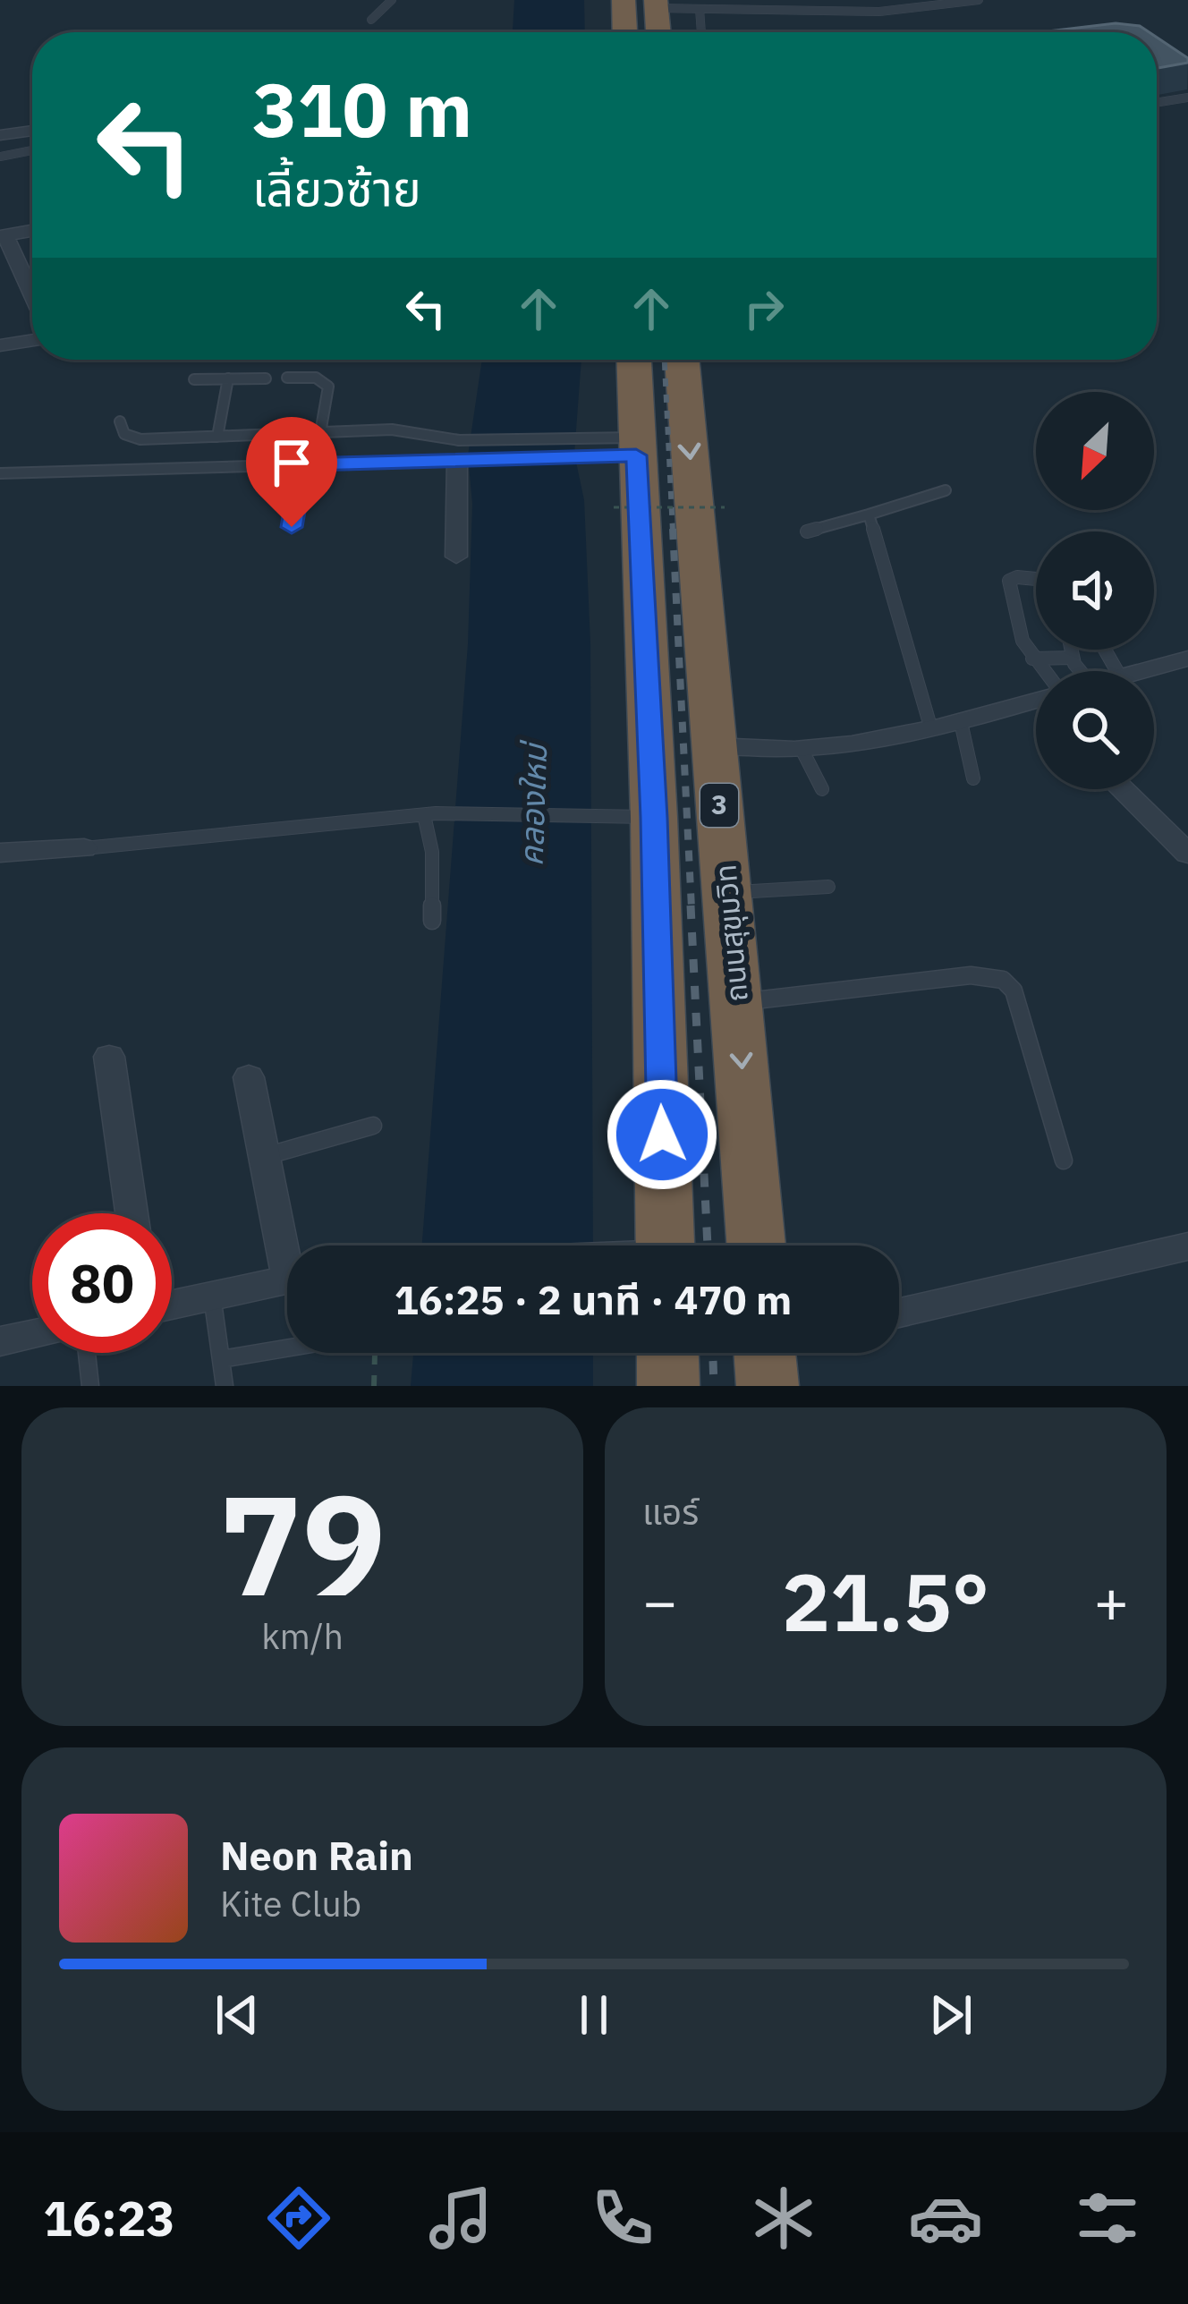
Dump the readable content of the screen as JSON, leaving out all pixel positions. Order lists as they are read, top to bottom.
{
  "streets": {
    "highway": ["3", "ถนนสุขุมวิท"]
  },
  "water": ["คลองใหม่"],
  "north": "bottom left",
  "page": {
    "turn": ["310 m", "เลี้ยวซ้าย"],
    "limit": "80",
    "trip": "16:25 · 2 นาที · 470 m",
    "tile": [
      ["79", "km/h"],
      "แอร์"
    ],
    "heat": ["−", "21.5°", "+"],
    "song": ["Neon Rain", "Kite Club"],
    "tabs": "16:23"
  }
}
